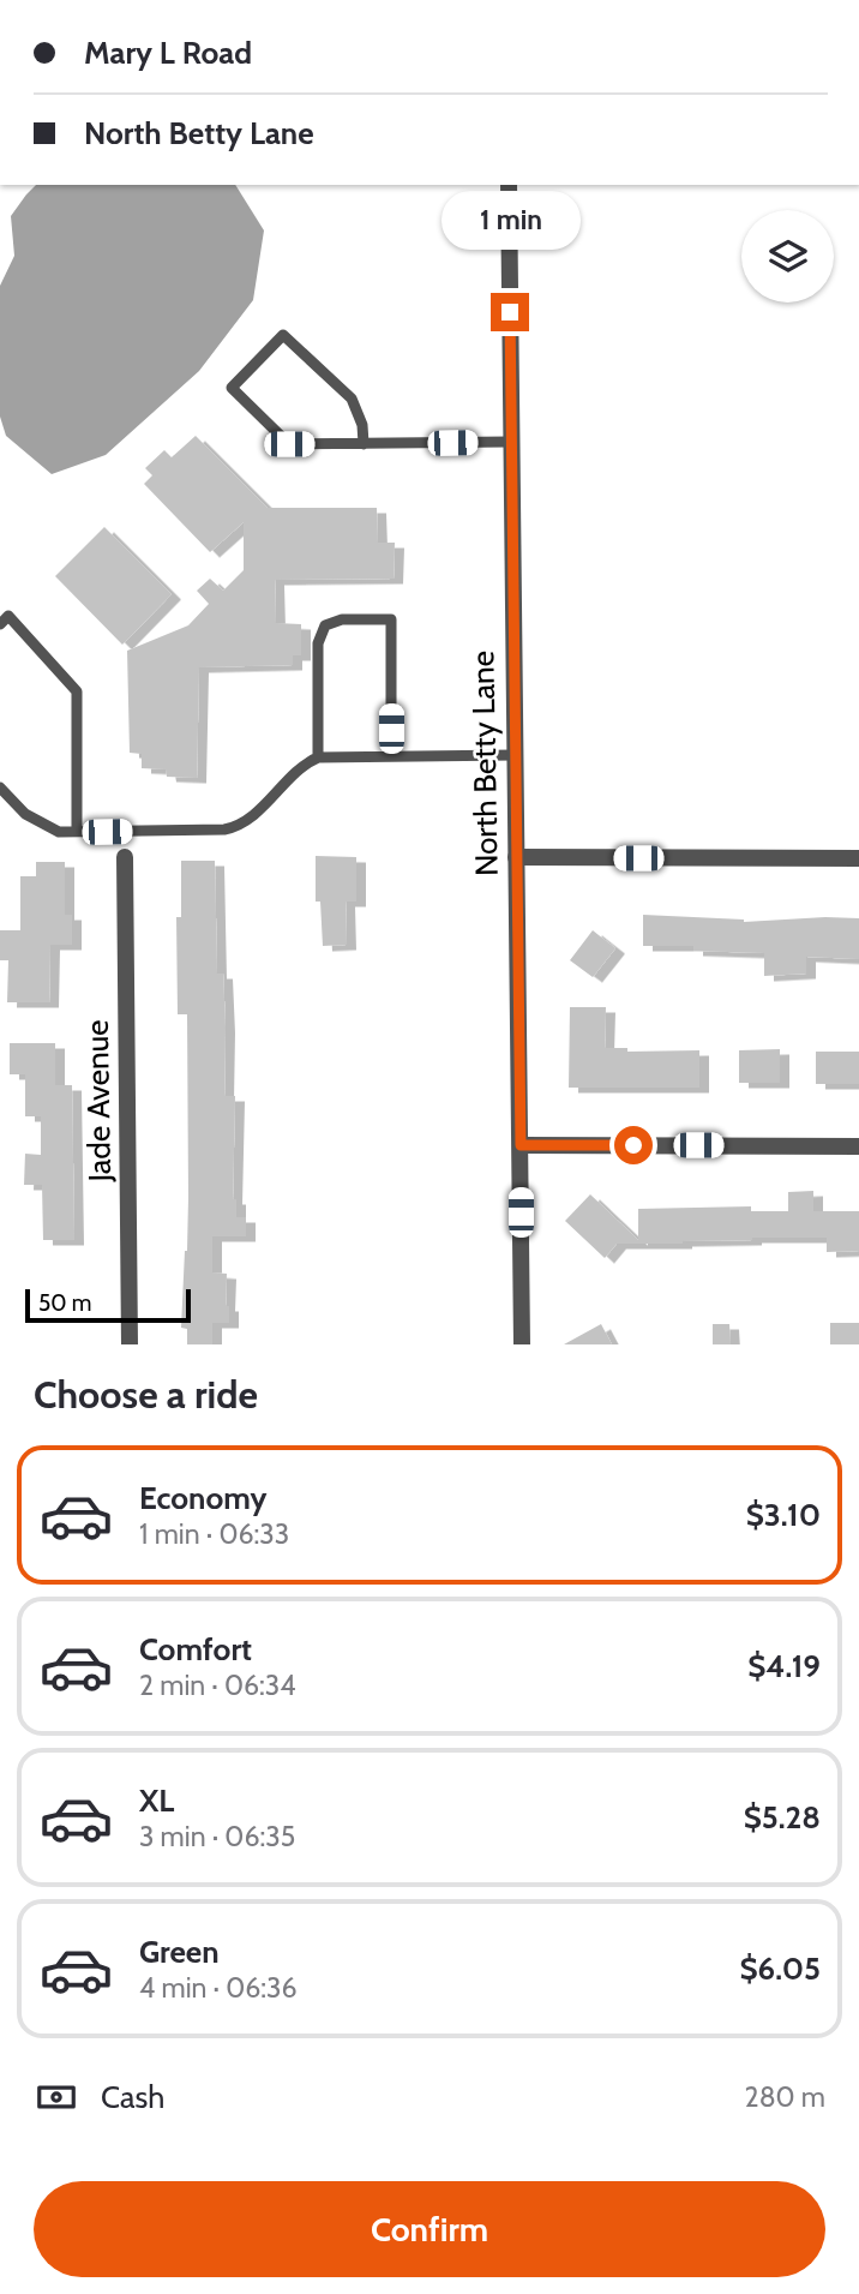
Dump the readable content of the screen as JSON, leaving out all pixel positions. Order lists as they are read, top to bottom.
{
  "streets": {
    "street": ["North Betty Lane", "Jade Avenue"]
  },
  "scale_bar": "50 m",
  "page": {
    "banner": ["Mary L Road", "North Betty Lane"],
    "bubble": "1 min",
    "scale": "50 m",
    "heading": "Choose a ride",
    "list": [
      {
        "name": "Economy",
        "note": "1 min · 06:33",
        "value": "$3.10"
      },
      {
        "name": "Comfort",
        "note": "2 min · 06:34",
        "value": "$4.19"
      },
      {
        "name": "XL",
        "note": "3 min · 06:35",
        "value": "$5.28"
      },
      {
        "name": "Green",
        "note": "4 min · 06:36",
        "value": "$6.05"
      }
    ],
    "pay": ["Cash", "280 m"],
    "buttons": "Confirm"
  }
}
